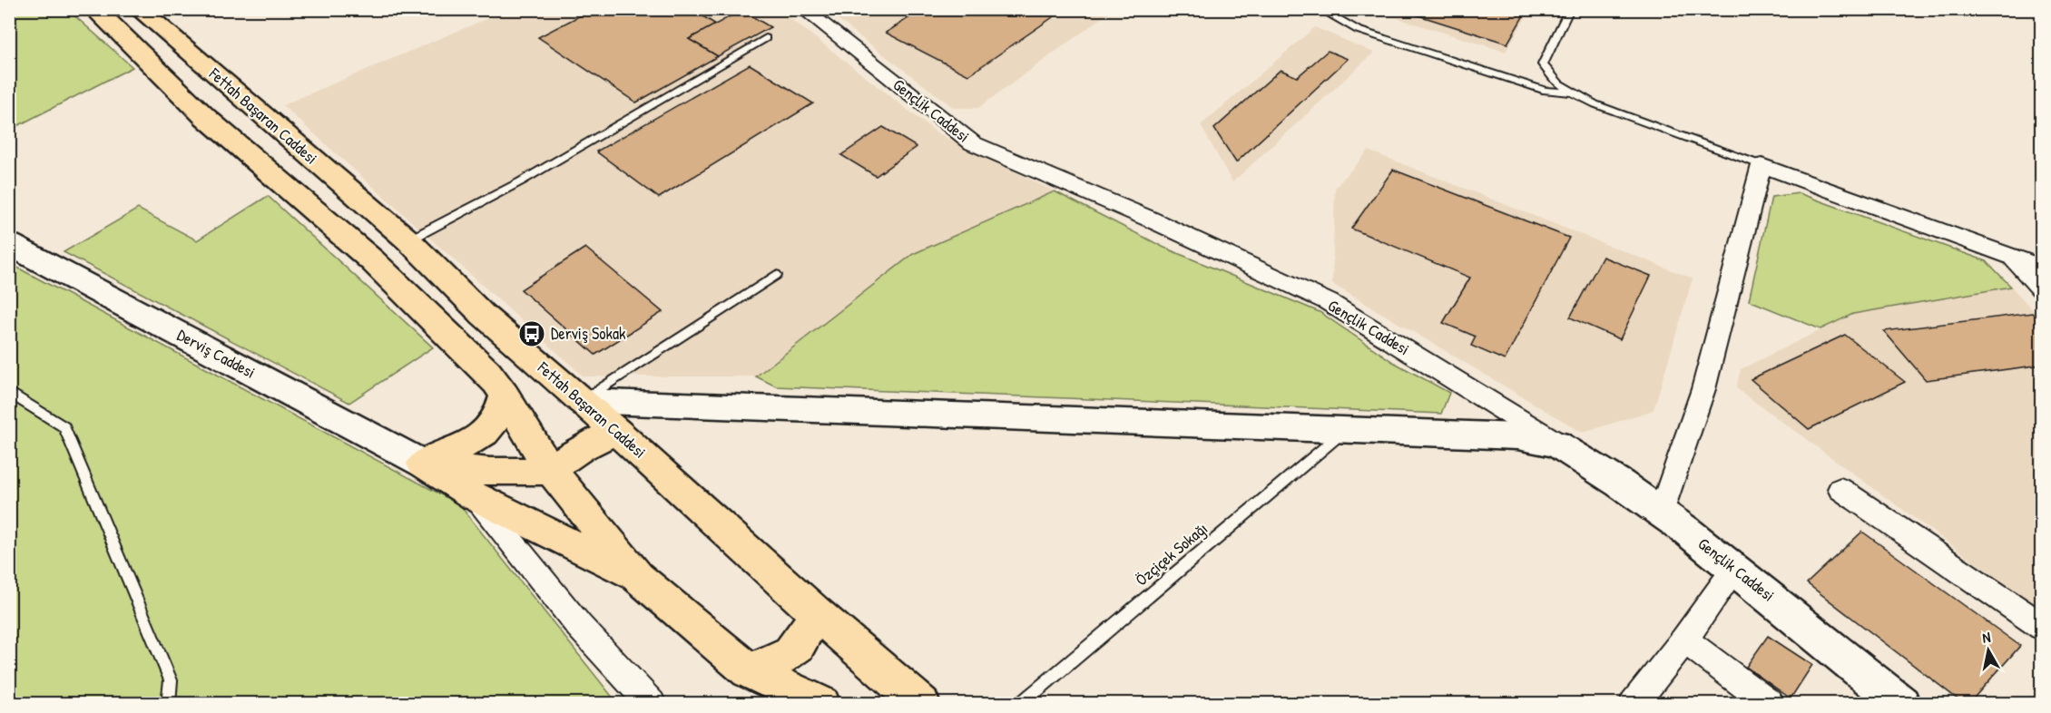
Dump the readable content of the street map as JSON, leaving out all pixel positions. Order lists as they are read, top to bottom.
{
  "streets": {
    "main road": ["Fettah Başaran Caddesi"],
    "street": ["Gençlik Caddesi", "Derviş Caddesi"],
    "lane": ["Özçiçek Sokağı"]
  },
  "places": {
    "bus stop": ["Derviş Sokak"]
  },
  "north": "top"
}
